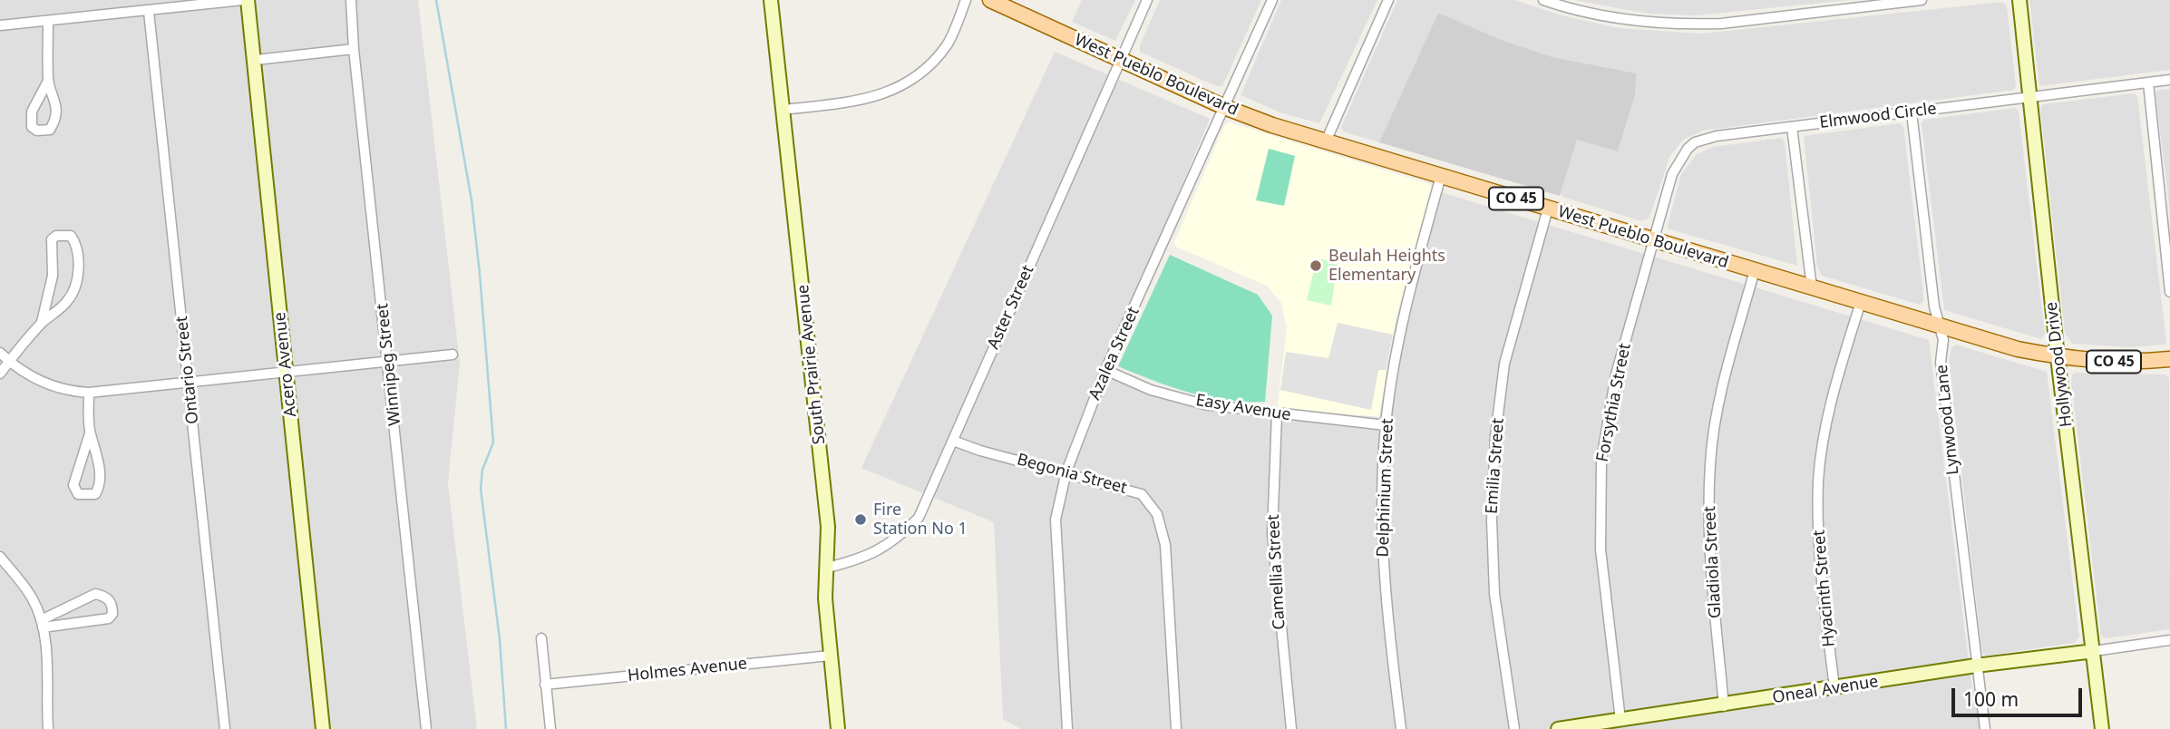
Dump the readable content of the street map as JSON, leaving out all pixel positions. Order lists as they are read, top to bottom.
{
  "streets": {
    "main road": ["West Pueblo Boulevard", "CO 45"],
    "street": [
      "Elmwood Circle",
      "Aster Street",
      "Azalea Street",
      "Acero Avenue",
      "Winnipeg Street",
      "South Prairie Avenue",
      "Hollywood Drive",
      "Ontario Street",
      "Forsythia Street",
      "Easy Avenue",
      "Lynwood Lane",
      "Emilia Street",
      "Begonia Street",
      "Delphinium Street",
      "Gladiola Street",
      "Camellia Street",
      "Hyacinth Street",
      "Holmes Avenue",
      "Oneal Avenue"
    ]
  },
  "crossings": [
    ["West Pueblo Boulevard", "Elmwood Circle"],
    ["West Pueblo Boulevard", "Aster Street"],
    ["West Pueblo Boulevard", "Azalea Street"],
    ["West Pueblo Boulevard", "Hollywood Drive"],
    ["West Pueblo Boulevard", "Forsythia Street"],
    ["West Pueblo Boulevard", "Lynwood Lane"],
    ["West Pueblo Boulevard", "Emilia Street"],
    ["West Pueblo Boulevard", "Delphinium Street"],
    ["West Pueblo Boulevard", "Gladiola Street"],
    ["West Pueblo Boulevard", "Hyacinth Street"],
    ["Elmwood Circle", "Hollywood Drive"],
    ["Elmwood Circle", "Forsythia Street"],
    ["Elmwood Circle", "Lynwood Lane"],
    ["Aster Street", "South Prairie Avenue"],
    ["Aster Street", "Begonia Street"],
    ["Azalea Street", "Easy Avenue"],
    ["Azalea Street", "Begonia Street"],
    ["South Prairie Avenue", "Holmes Avenue"],
    ["Hollywood Drive", "Oneal Avenue"],
    ["Forsythia Street", "Oneal Avenue"],
    ["Easy Avenue", "Delphinium Street"],
    ["Easy Avenue", "Camellia Street"],
    ["Lynwood Lane", "Oneal Avenue"],
    ["Gladiola Street", "Oneal Avenue"],
    ["Hyacinth Street", "Oneal Avenue"]
  ],
  "places": ["Beulah Heights Elementary", "Fire Station No 1"],
  "scale_bar": "100 m"
}
